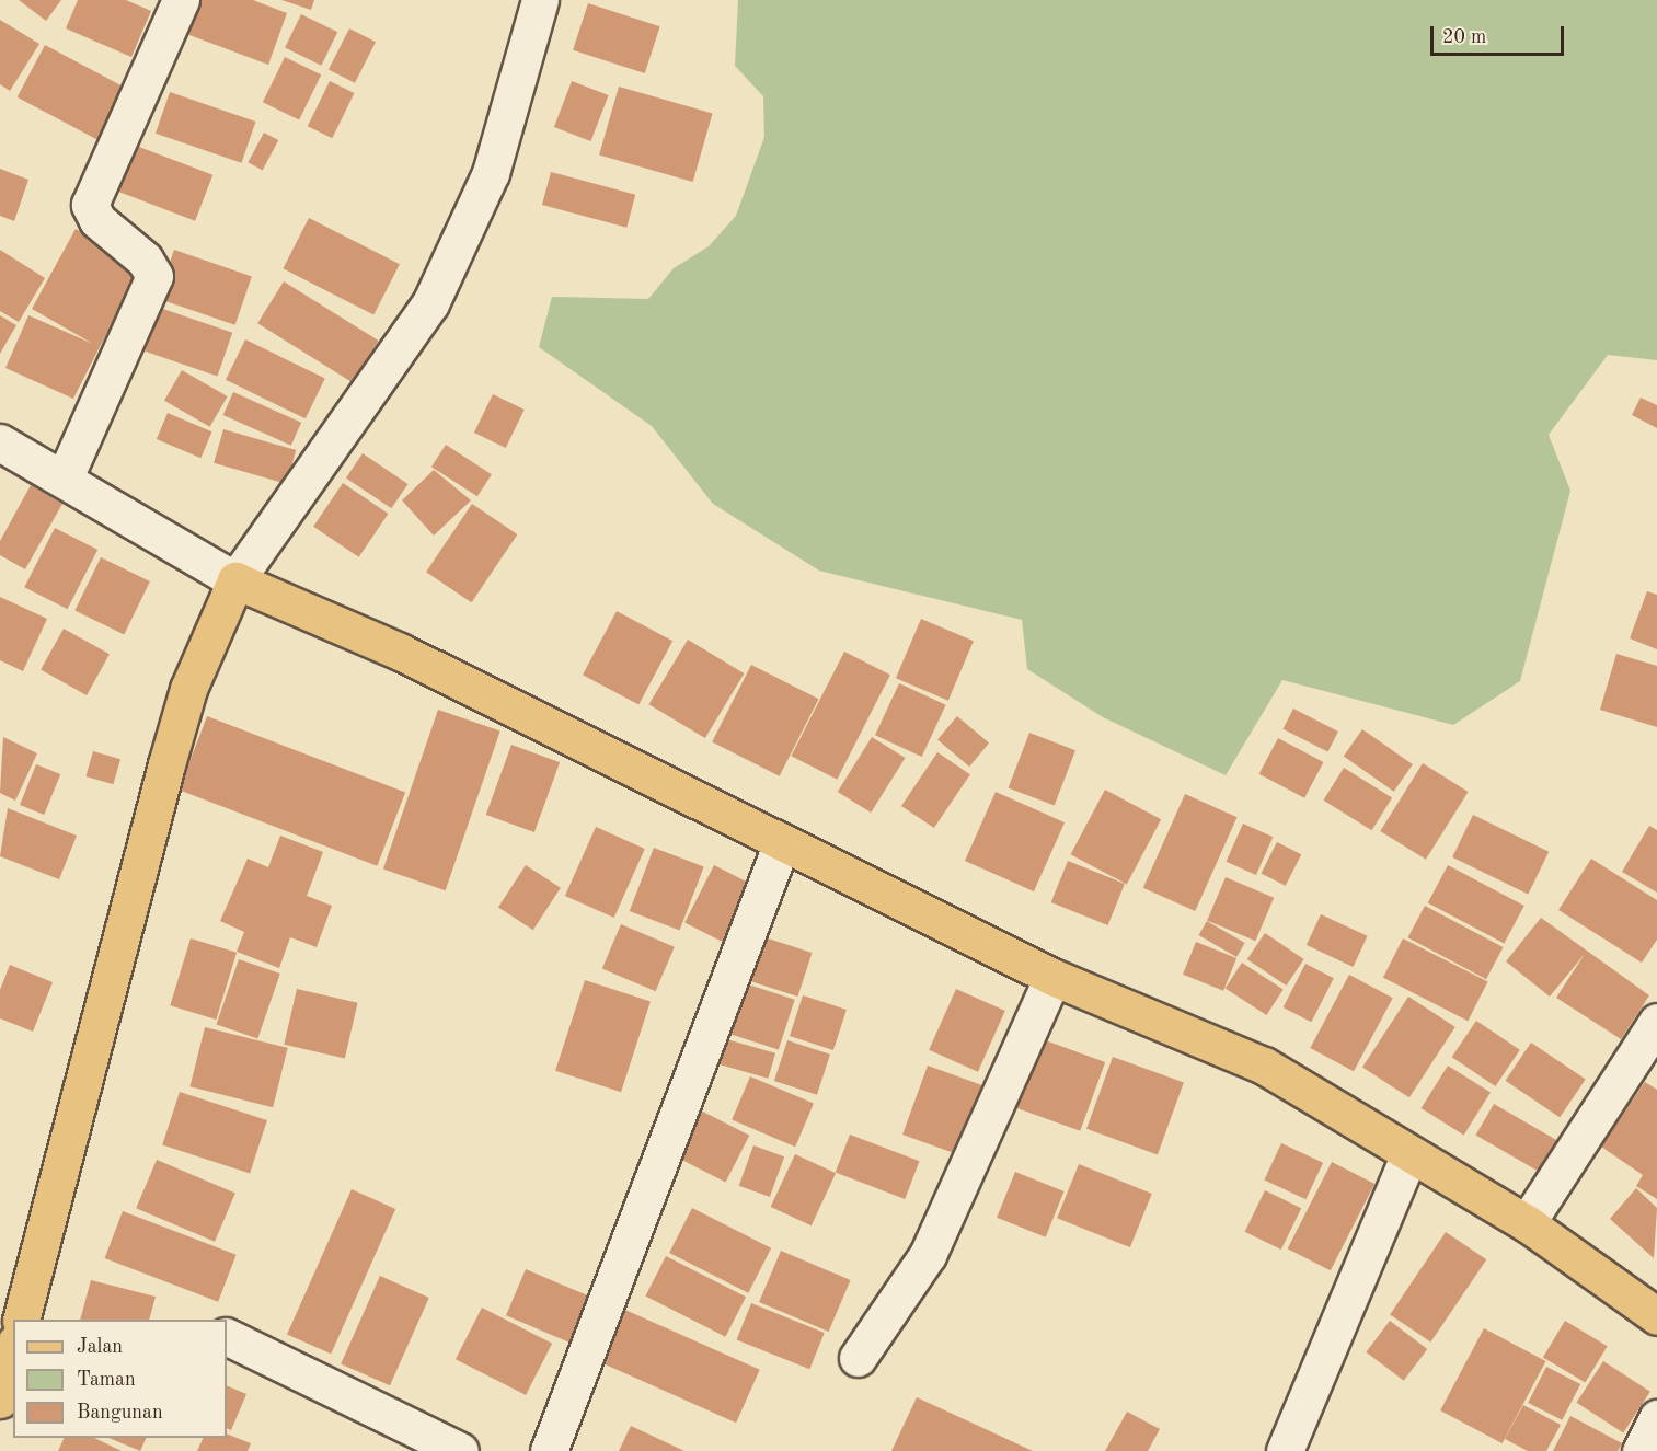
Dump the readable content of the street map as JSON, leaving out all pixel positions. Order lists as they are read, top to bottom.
{
  "legend": ["Jalan", "Taman", "Bangunan"],
  "scale_bar": "20 m"
}
